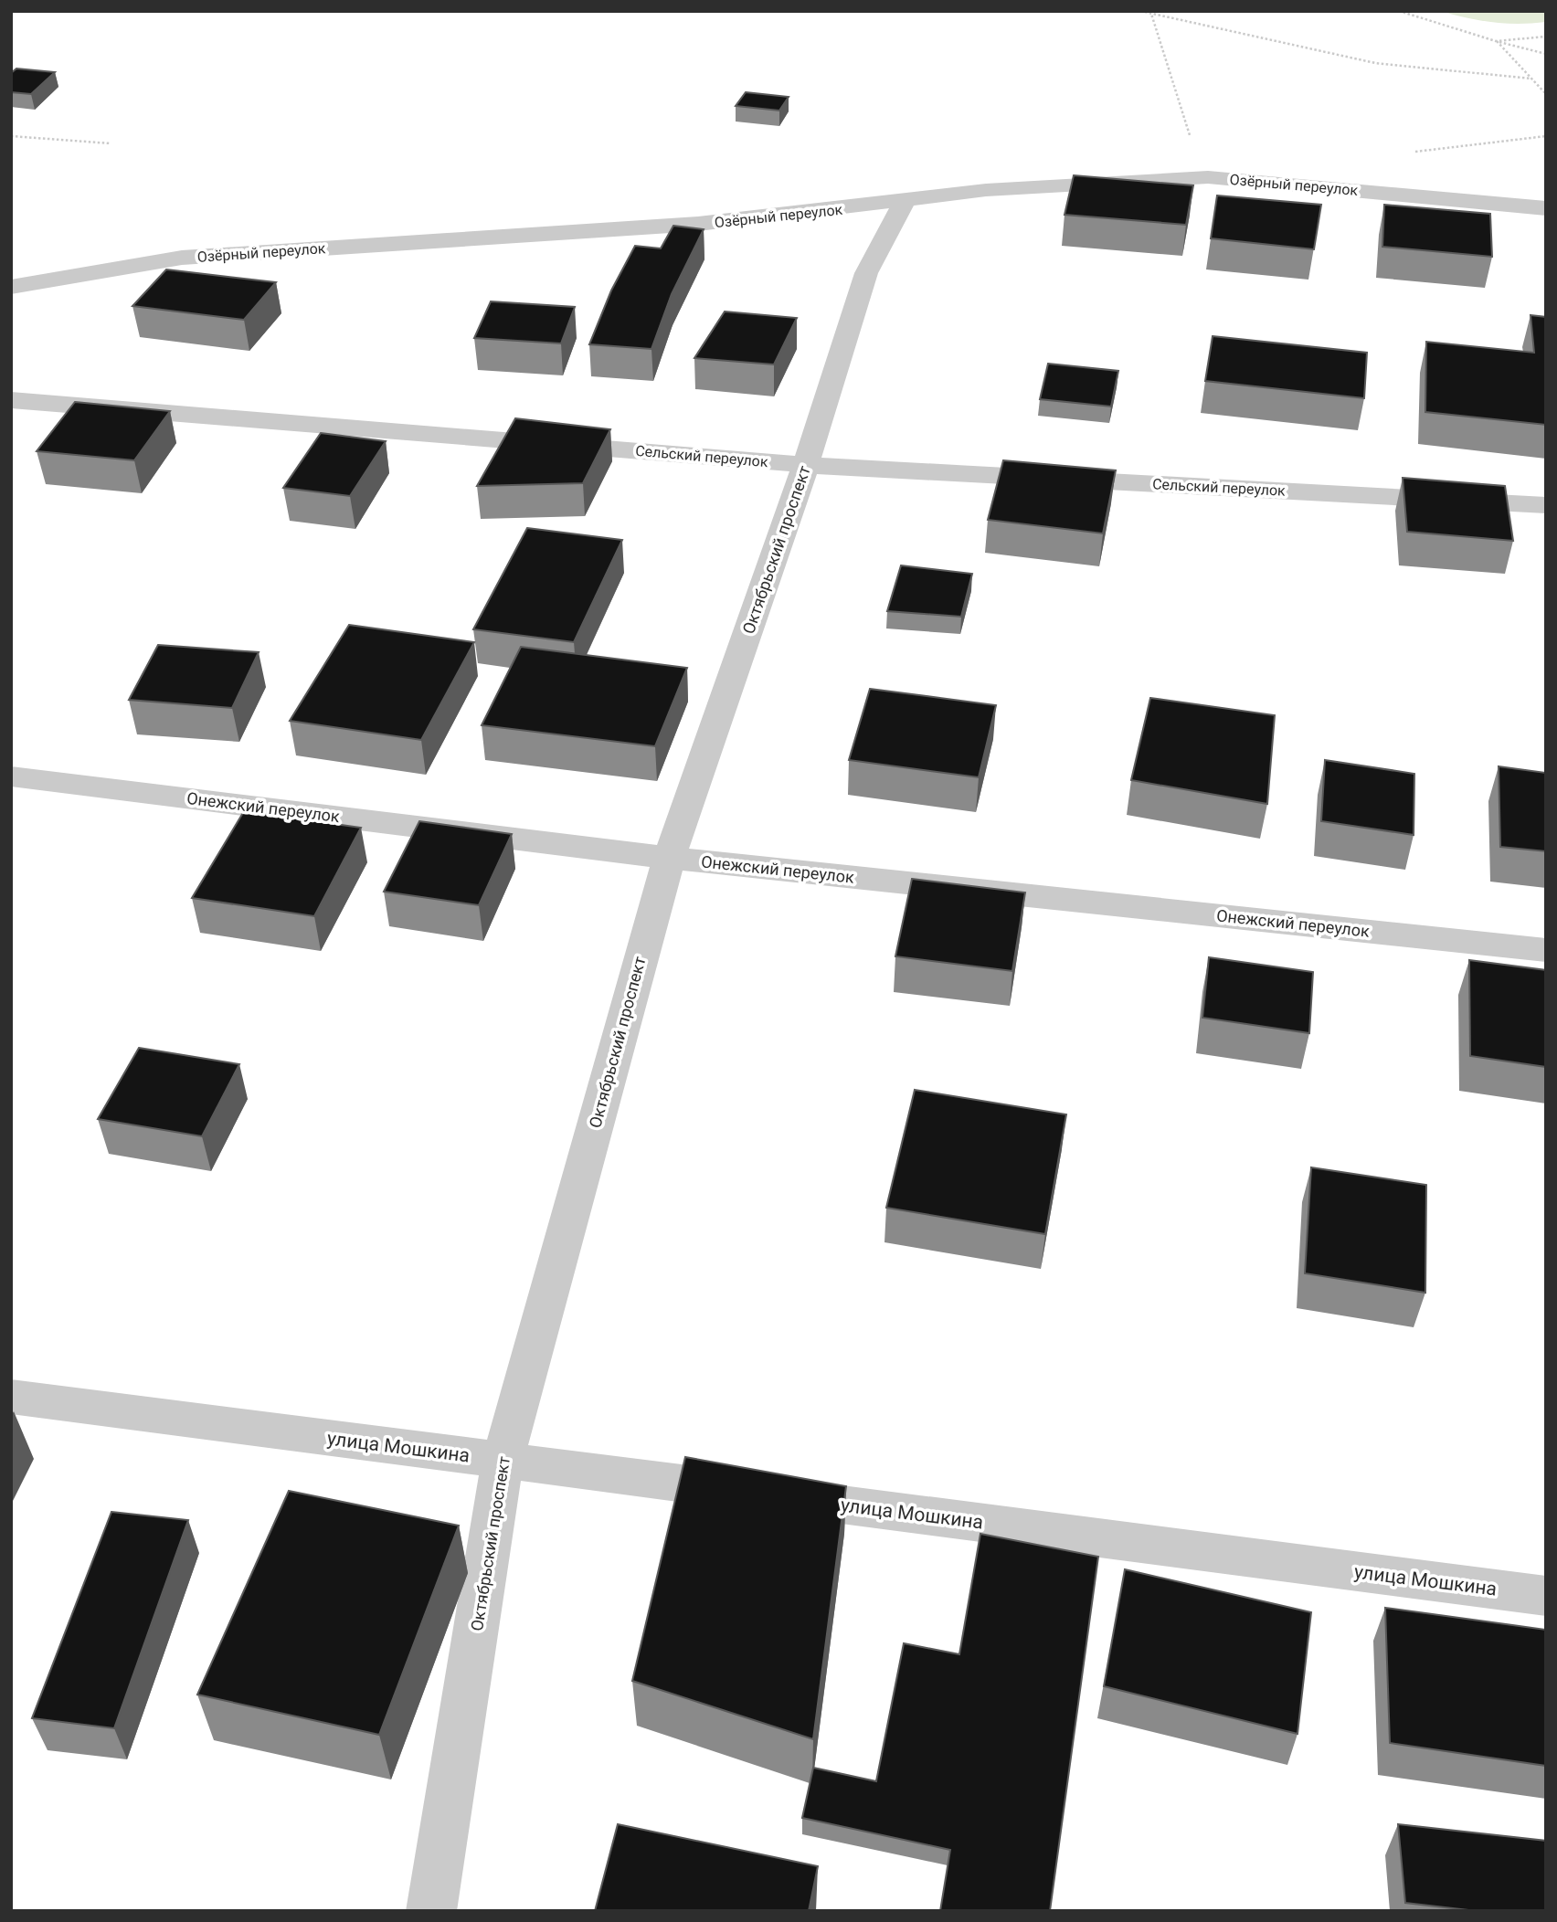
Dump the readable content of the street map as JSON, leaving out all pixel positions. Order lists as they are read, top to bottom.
{
  "streets": {
    "street": [
      "Озёрный переулок",
      "Сельский переулок",
      "Октябрьский проспект",
      "Онежский переулок",
      "улица Мошкина"
    ]
  },
  "crossings": [
    ["Озёрный переулок", "Октябрьский проспект"],
    ["Сельский переулок", "Октябрьский проспект"],
    ["Октябрьский проспект", "Онежский переулок"],
    ["Октябрьский проспект", "улица Мошкина"]
  ]
}
